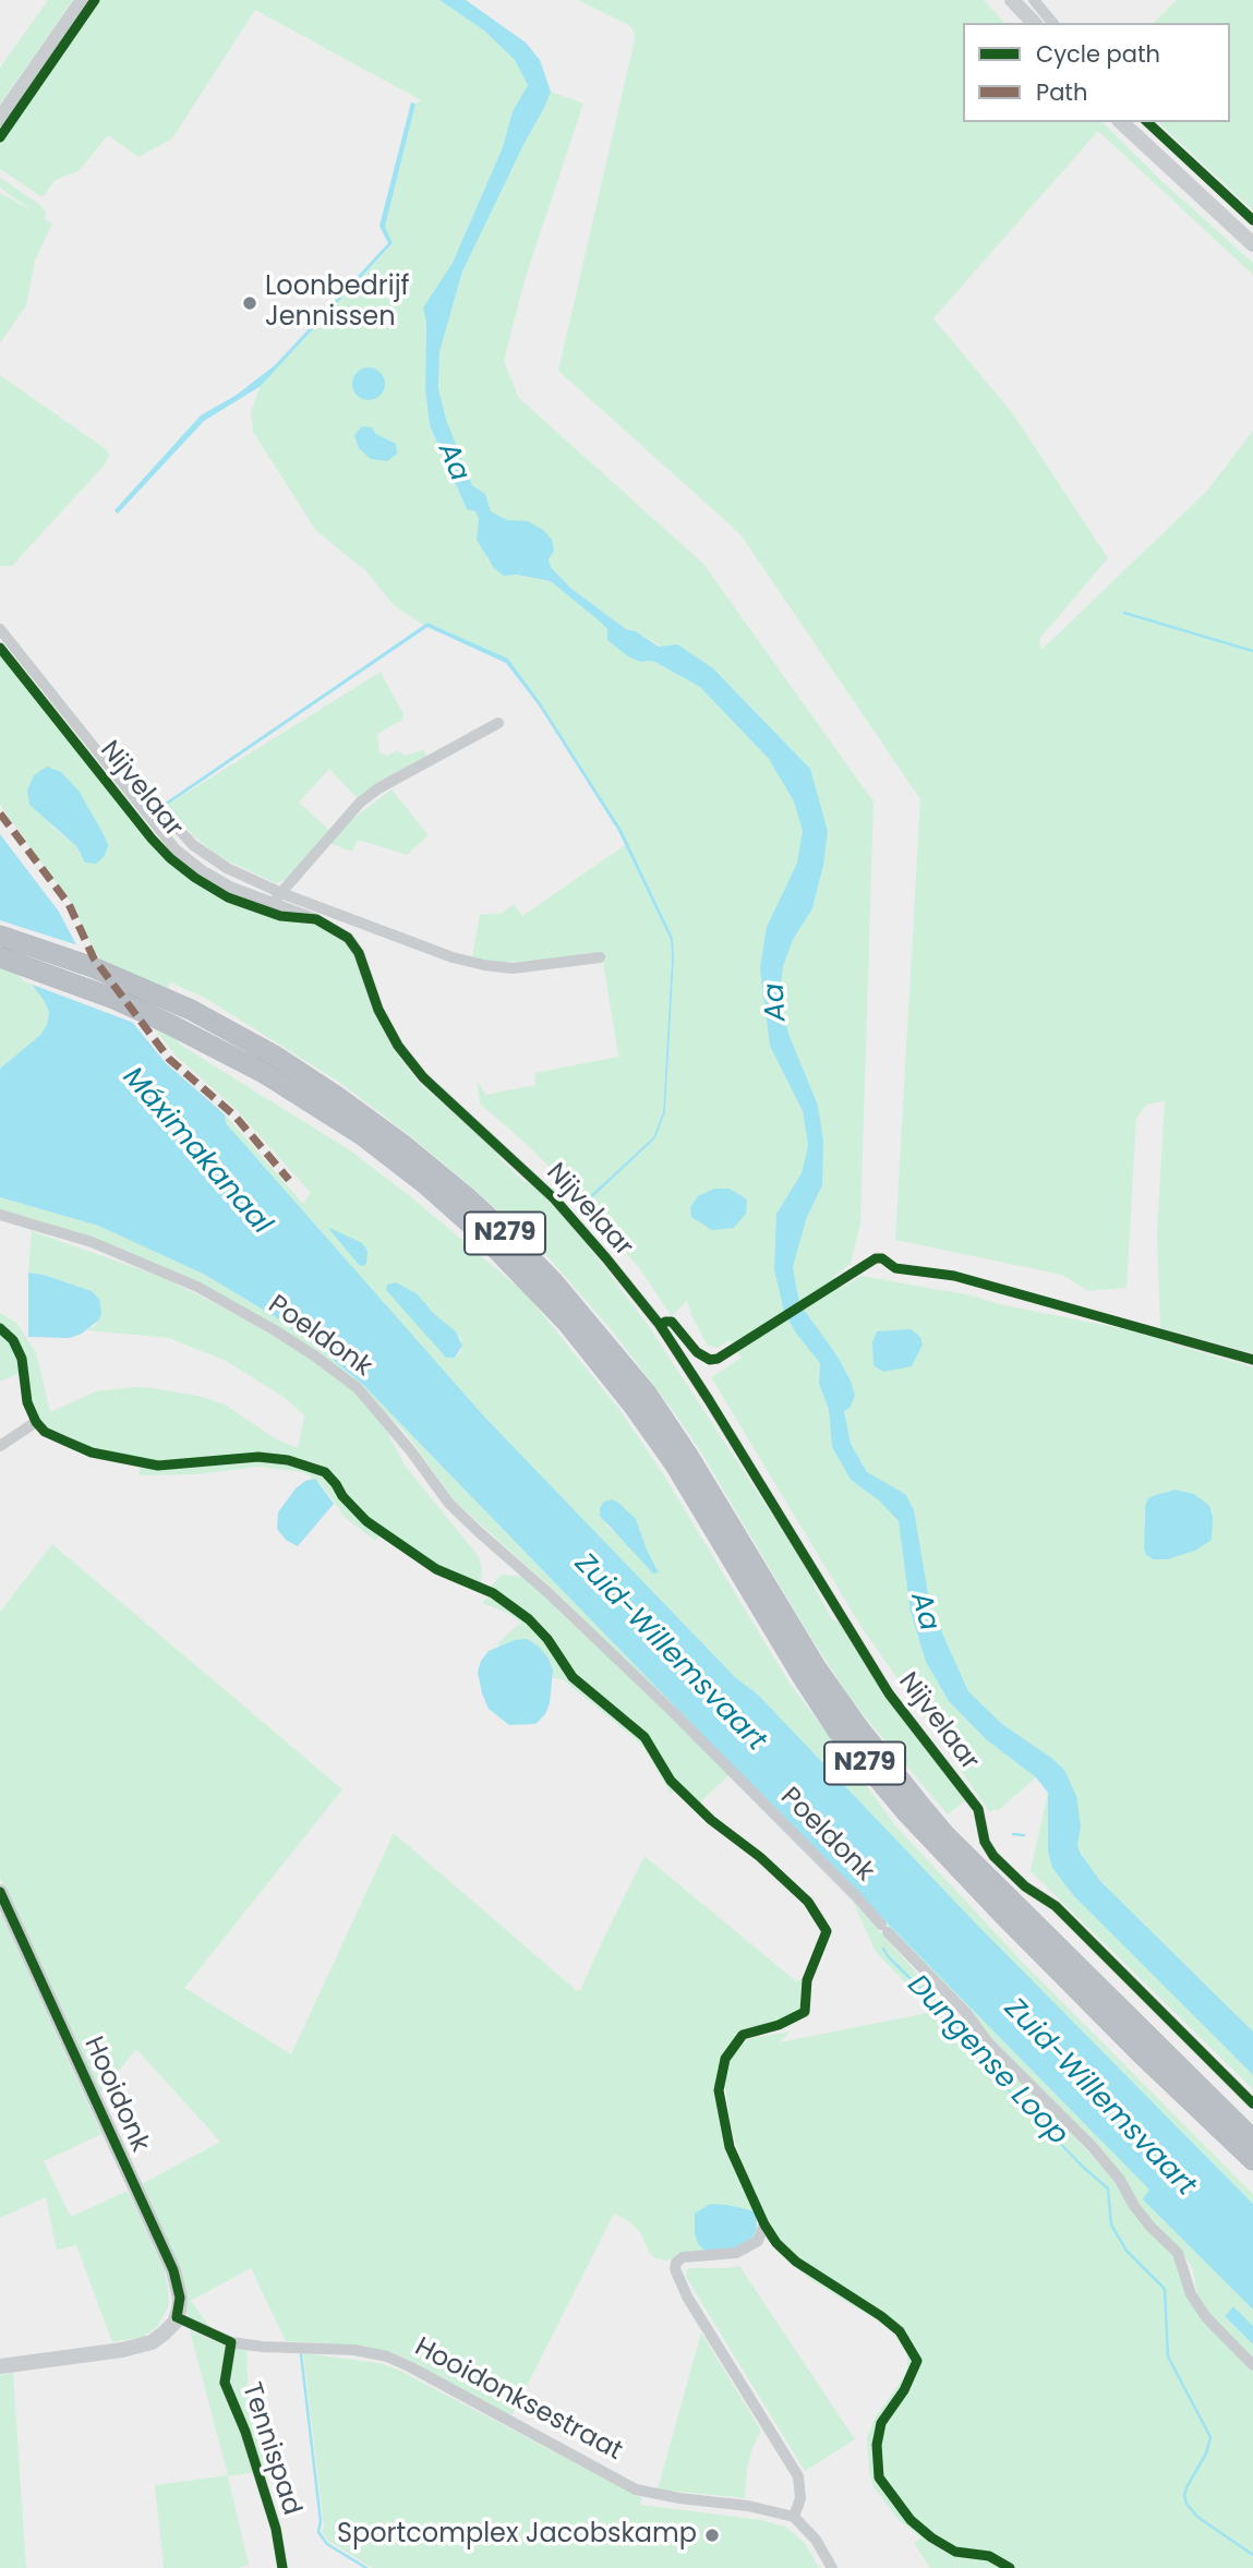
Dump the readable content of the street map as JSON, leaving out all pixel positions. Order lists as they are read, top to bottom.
{
  "streets": {
    "highway": ["N279"],
    "street": [
      "Nijvelaar",
      "Poeldonk",
      "Hooidonk",
      "Hooidonksestraat",
      "Tennispad"
    ]
  },
  "crossings": [
    ["Hooidonk", "Hooidonksestraat"],
    ["Hooidonksestraat", "Tennispad"]
  ],
  "water": [
    "Aa",
    "Máximakanaal",
    "Zuid-Willemsvaart",
    "Dungense Loop"
  ],
  "places": ["Loonbedrijf Jennissen", "Sportcomplex Jacobskamp"],
  "legend": ["Cycle path", "Path"]
}
